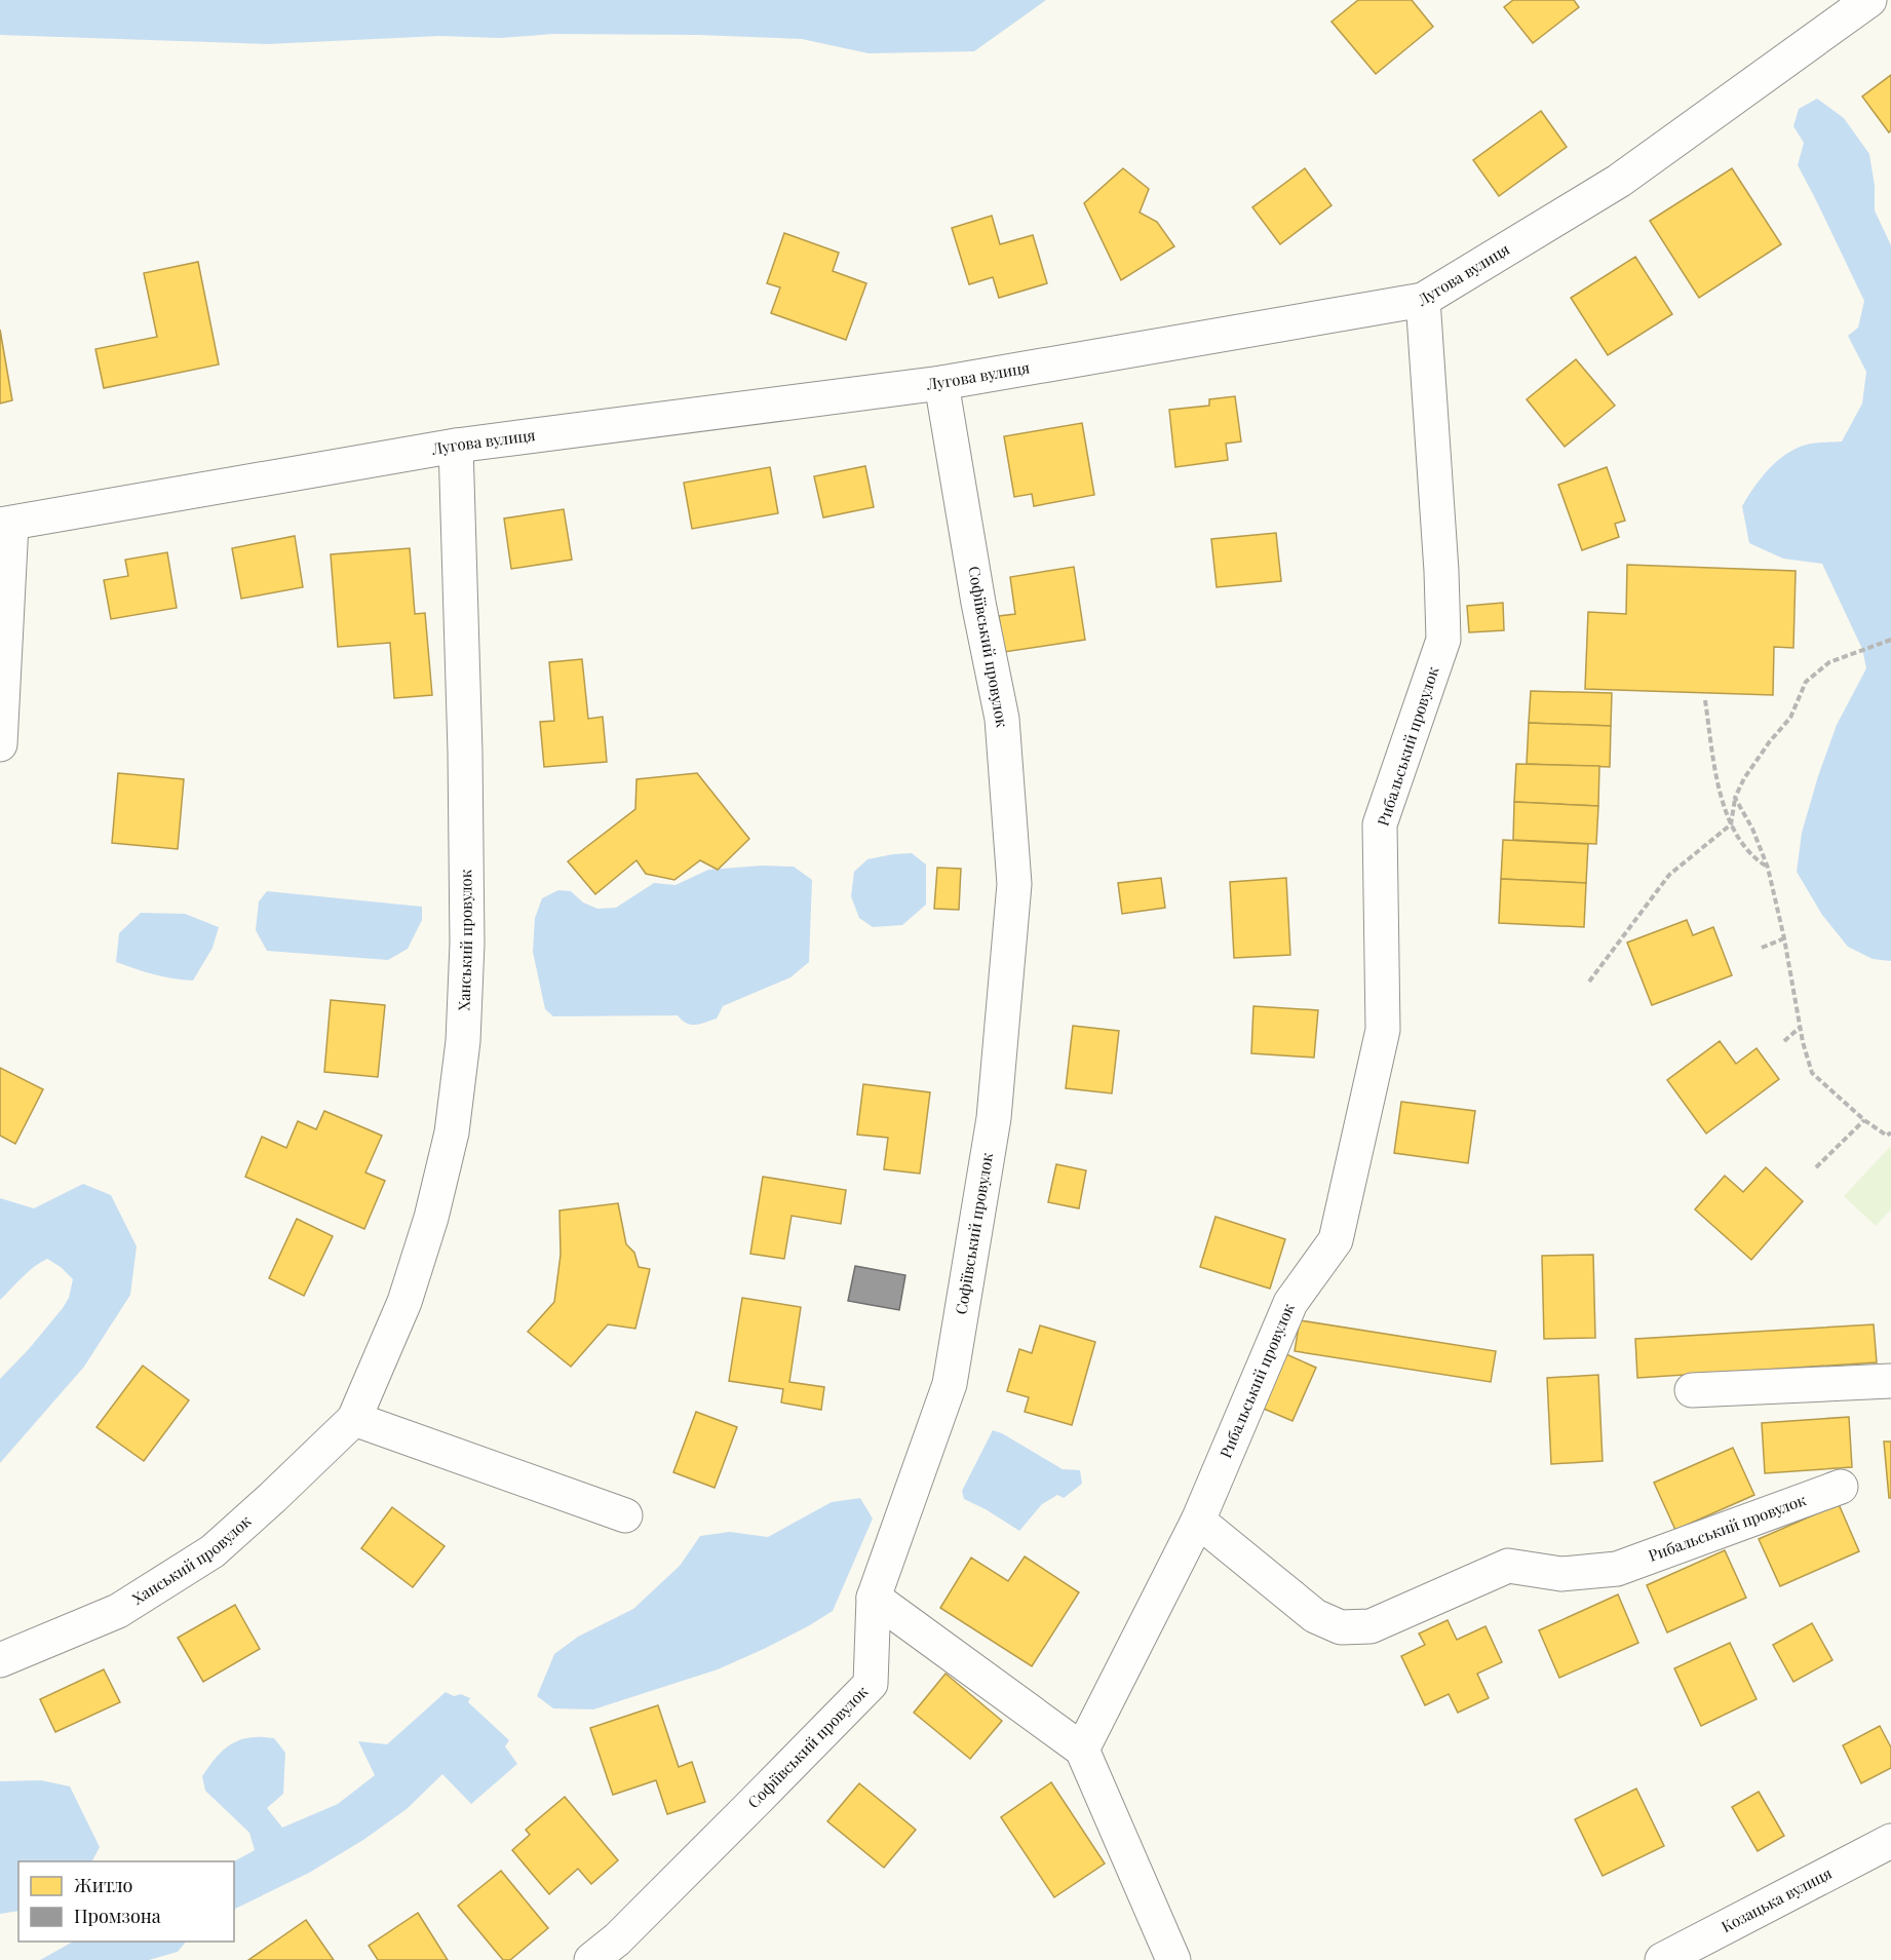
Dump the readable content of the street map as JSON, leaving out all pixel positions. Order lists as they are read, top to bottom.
{
  "streets": {
    "street": [
      "Лугова вулиця",
      "Софіївський провулок",
      "Рибальський провулок",
      "Ханський провулок",
      "Козацька вулиця"
    ]
  },
  "crossings": [
    ["Лугова вулиця", "Софіївський провулок"],
    ["Лугова вулиця", "Рибальський провулок"],
    ["Лугова вулиця", "Ханський провулок"]
  ],
  "legend": ["Житло", "Промзона"]
}
